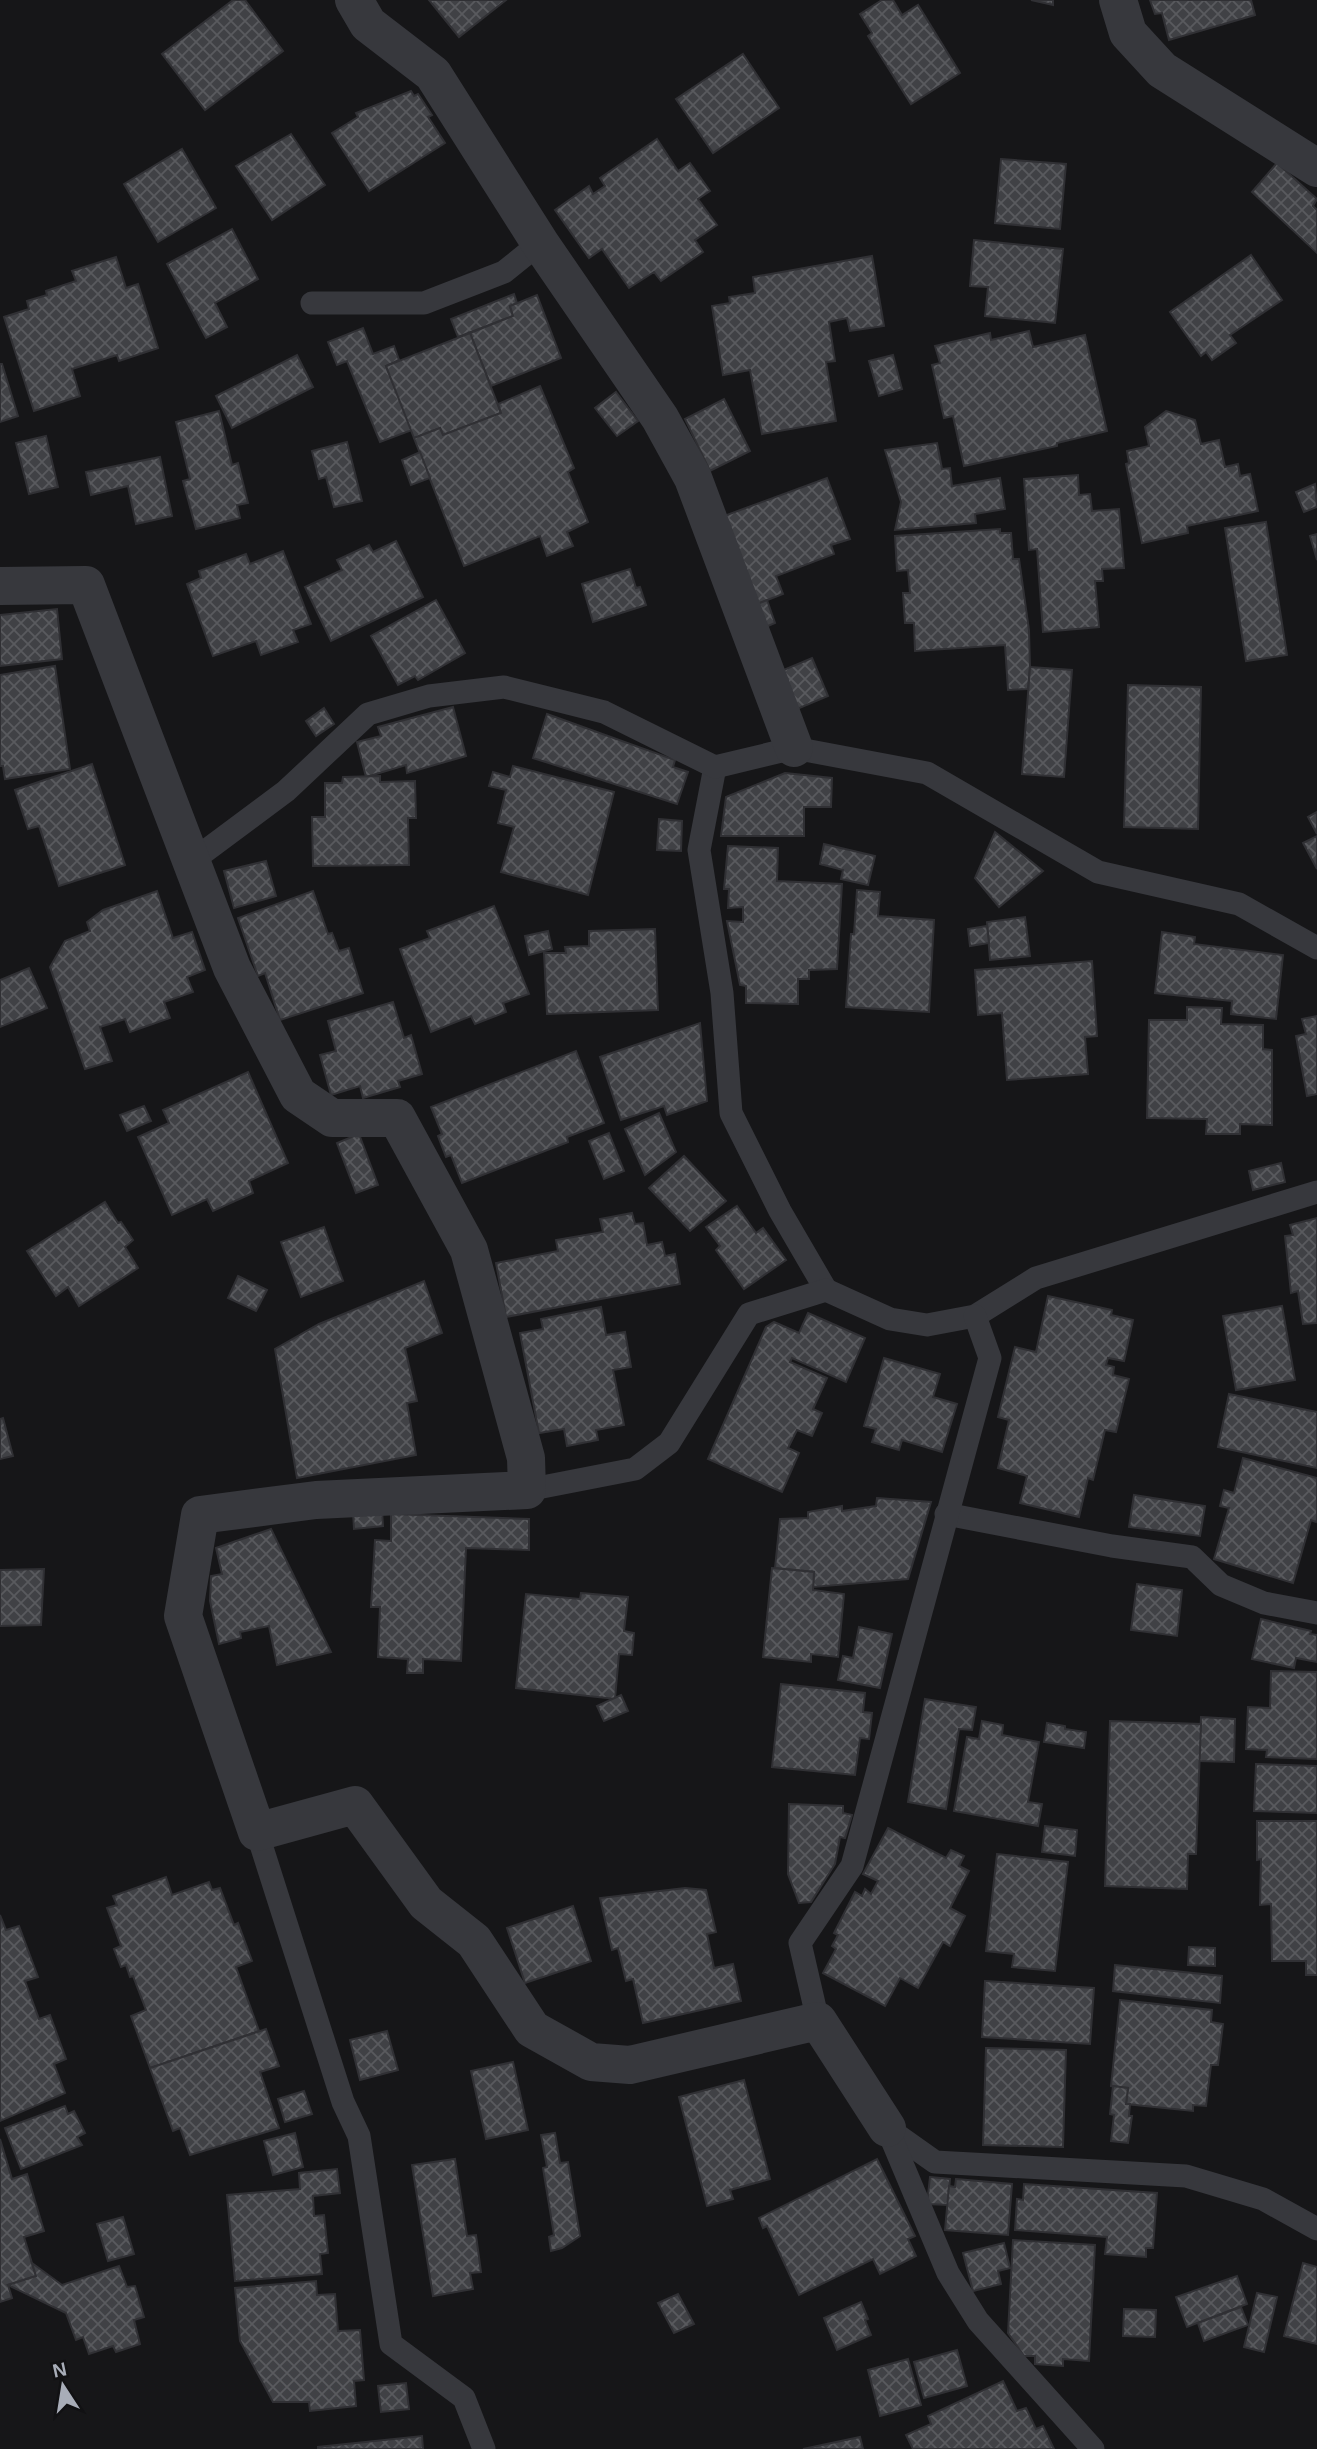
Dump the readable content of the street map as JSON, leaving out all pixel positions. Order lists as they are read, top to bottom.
{
  "north": "top"
}
